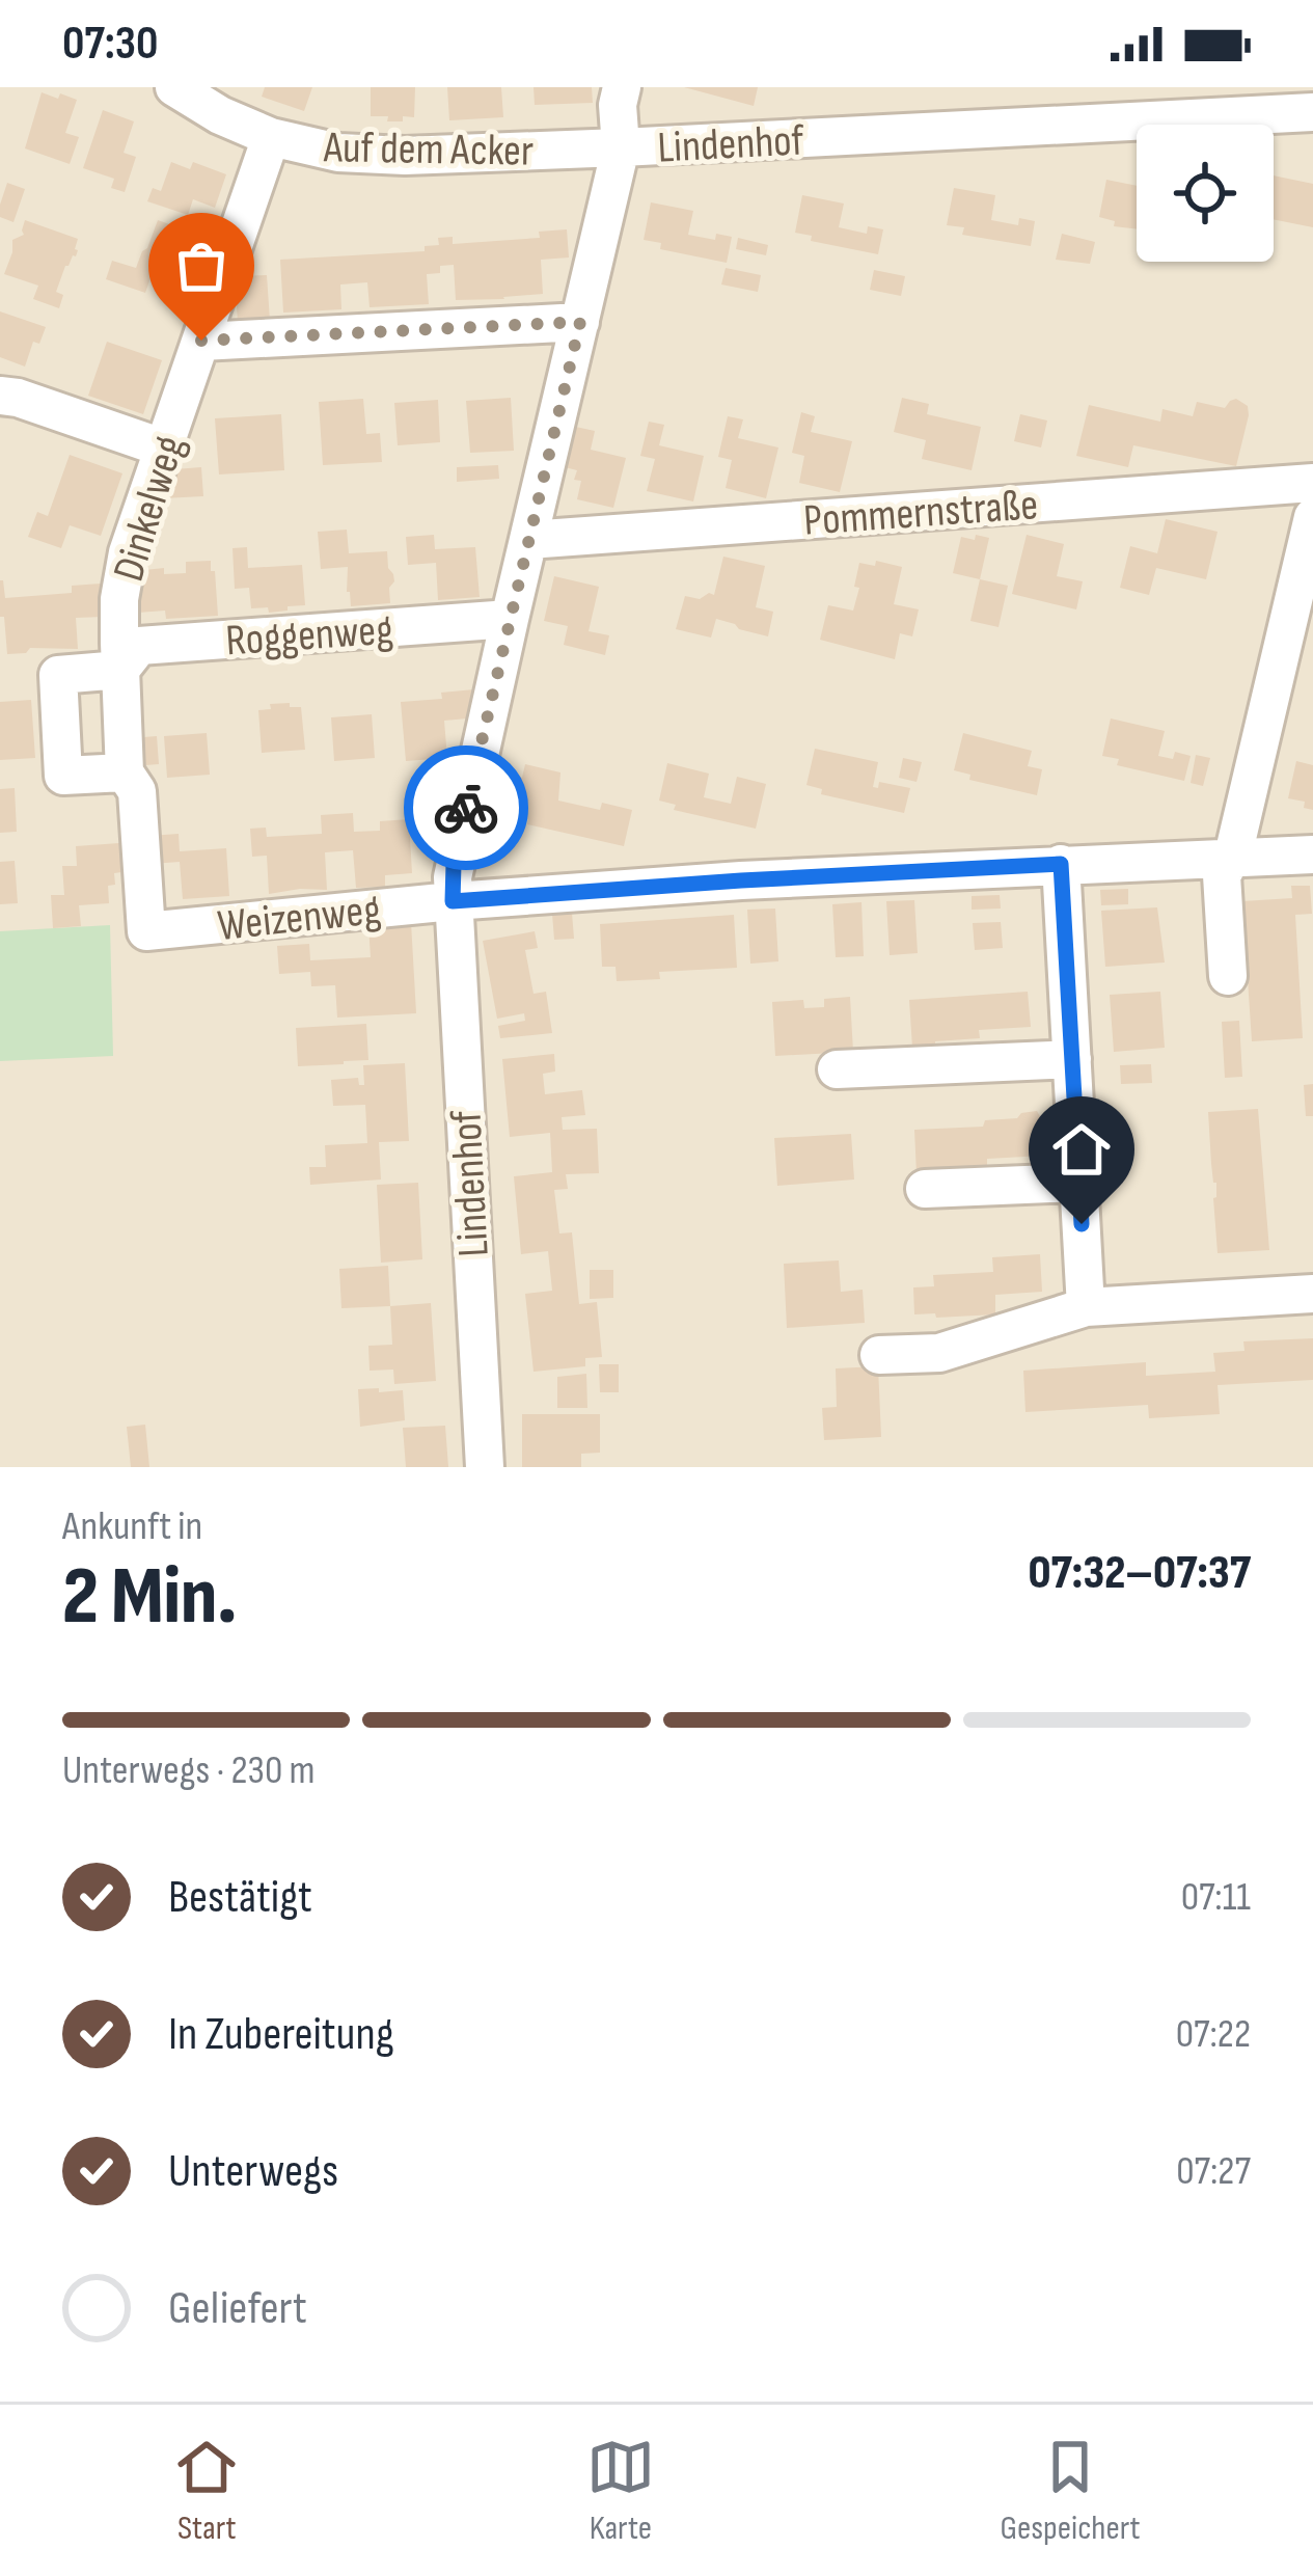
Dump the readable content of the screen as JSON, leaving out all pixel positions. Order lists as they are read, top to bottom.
{
  "streets": {
    "street": [
      "Lindenhof",
      "Auf dem Acker",
      "Dinkelweg",
      "Pommernstraße",
      "Roggenweg",
      "Weizenweg"
    ]
  },
  "crossings": [
    ["Lindenhof", "Auf dem Acker"],
    ["Lindenhof", "Pommernstraße"],
    ["Lindenhof", "Roggenweg"],
    ["Lindenhof", "Weizenweg"],
    ["Auf dem Acker", "Dinkelweg"],
    ["Dinkelweg", "Roggenweg"],
    ["Dinkelweg", "Weizenweg"]
  ],
  "page": {
    "status": "07:30",
    "heading": ["2 Min.", "Ankunft in", "07:32–07:37"],
    "bar": "Unterwegs · 230 m",
    "list": [
      ["Bestätigt", "07:11"],
      ["In Zubereitung", "07:22"],
      ["Unterwegs", "07:27"],
      "Geliefert"
    ],
    "tabs": ["Start", "Karte", "Gespeichert"]
  }
}
